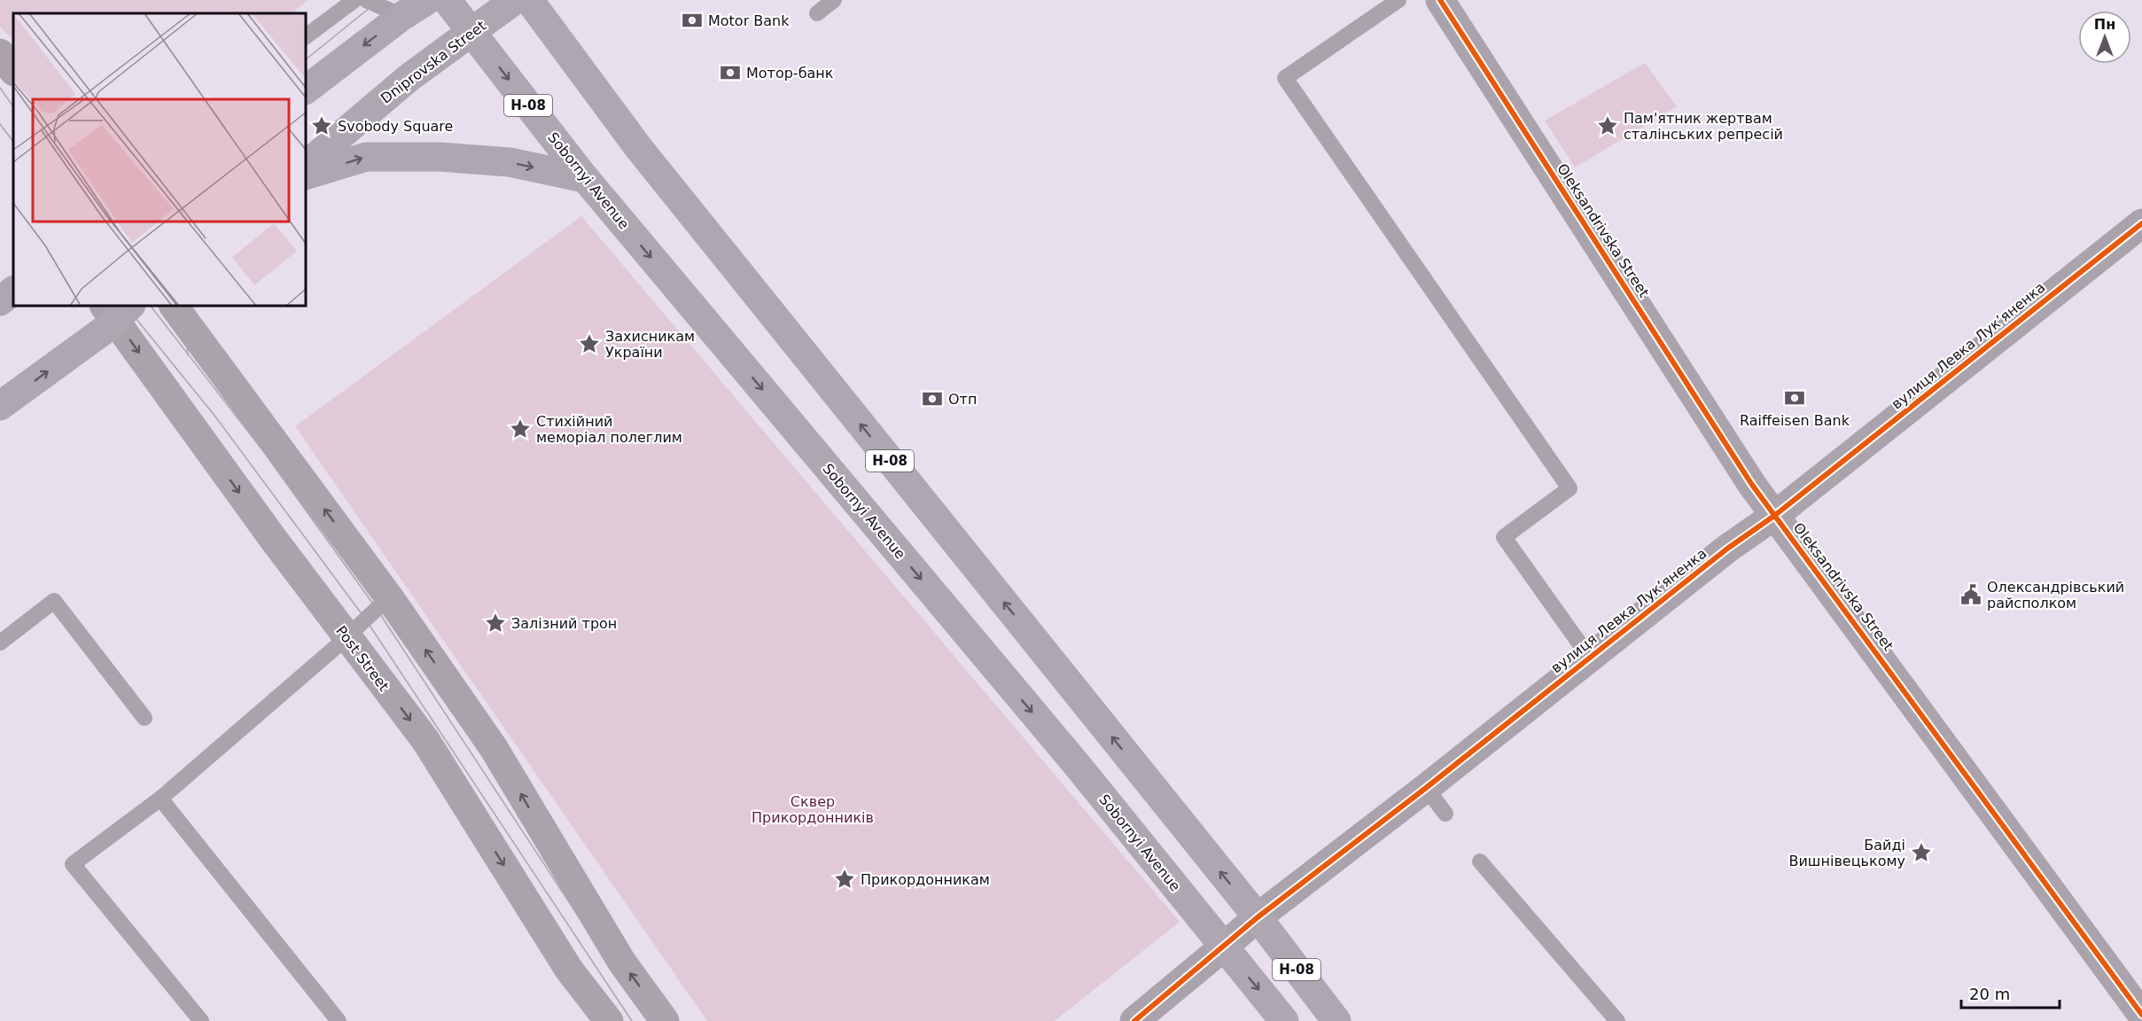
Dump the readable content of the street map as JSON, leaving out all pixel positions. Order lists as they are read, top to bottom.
{
  "streets": {
    "main road": ["Dniprovska Street", "Н-08", "Sobornyi Avenue"],
    "street": ["Oleksandrivska Street", "вулиця Левка Лукʼяненка", "Post Street"]
  },
  "crossings": [
    ["Dniprovska Street", "Sobornyi Avenue"],
    ["Н-08", "вулиця Левка Лукʼяненка"],
    ["Sobornyi Avenue", "вулиця Левка Лукʼяненка"],
    ["Oleksandrivska Street", "вулиця Левка Лукʼяненка"]
  ],
  "parks": ["Сквер Прикордонників"],
  "places": {
    "bank": [
      "Motor Bank",
      "Мотор-банк",
      "Raiffeisen Bank",
      "Отп"
    ],
    "place": [
      "Svobody Square",
      "Пам'ятник жертвам сталінських репресій",
      "Захисникам України",
      "Стихійний меморіал полеглим",
      "Залізний трон",
      "Байді Вишнівецькому",
      "Прикордонникам"
    ],
    "public building": ["Олександрівський райсполком"]
  },
  "scale_bar": "20 m",
  "north": "top"
}
